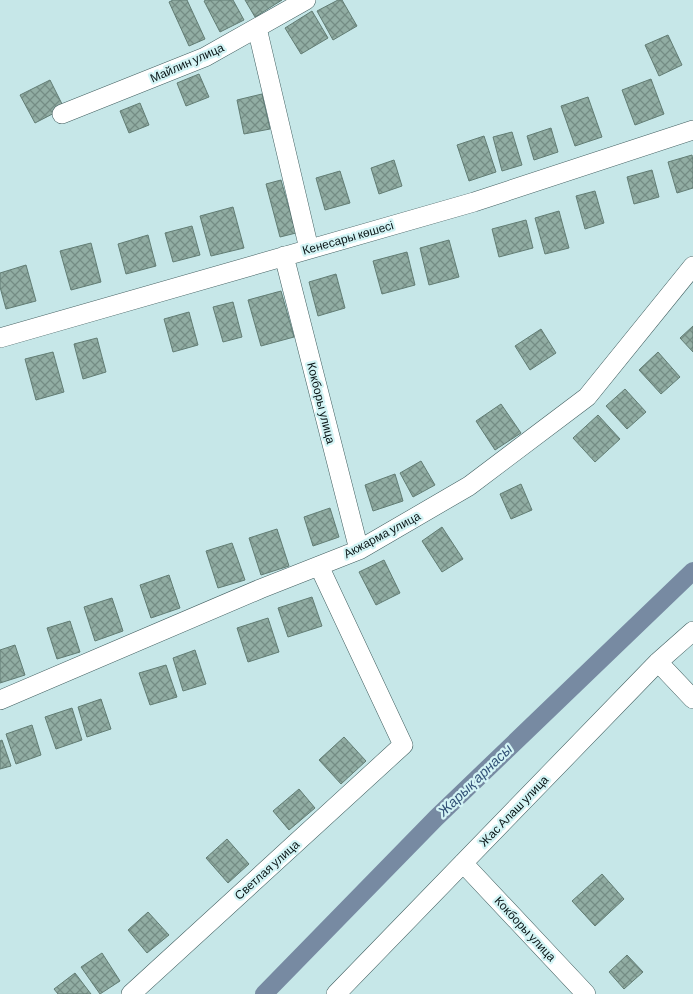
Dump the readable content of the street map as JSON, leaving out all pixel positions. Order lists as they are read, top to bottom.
{
  "streets": {
    "street": [
      "Майлин улица",
      "Кенесары көшесі",
      "Кокборы улица",
      "Акжарма улица",
      "Жас Алаш улица",
      "Светлая улица"
    ]
  },
  "crossings": [
    ["Кенесары көшесі", "Кокборы улица"],
    ["Кокборы улица", "Акжарма улица"],
    ["Кокборы улица", "Жас Алаш улица"],
    ["Акжарма улица", "Светлая улица"]
  ],
  "water": ["Жарық арнасы"]
}
